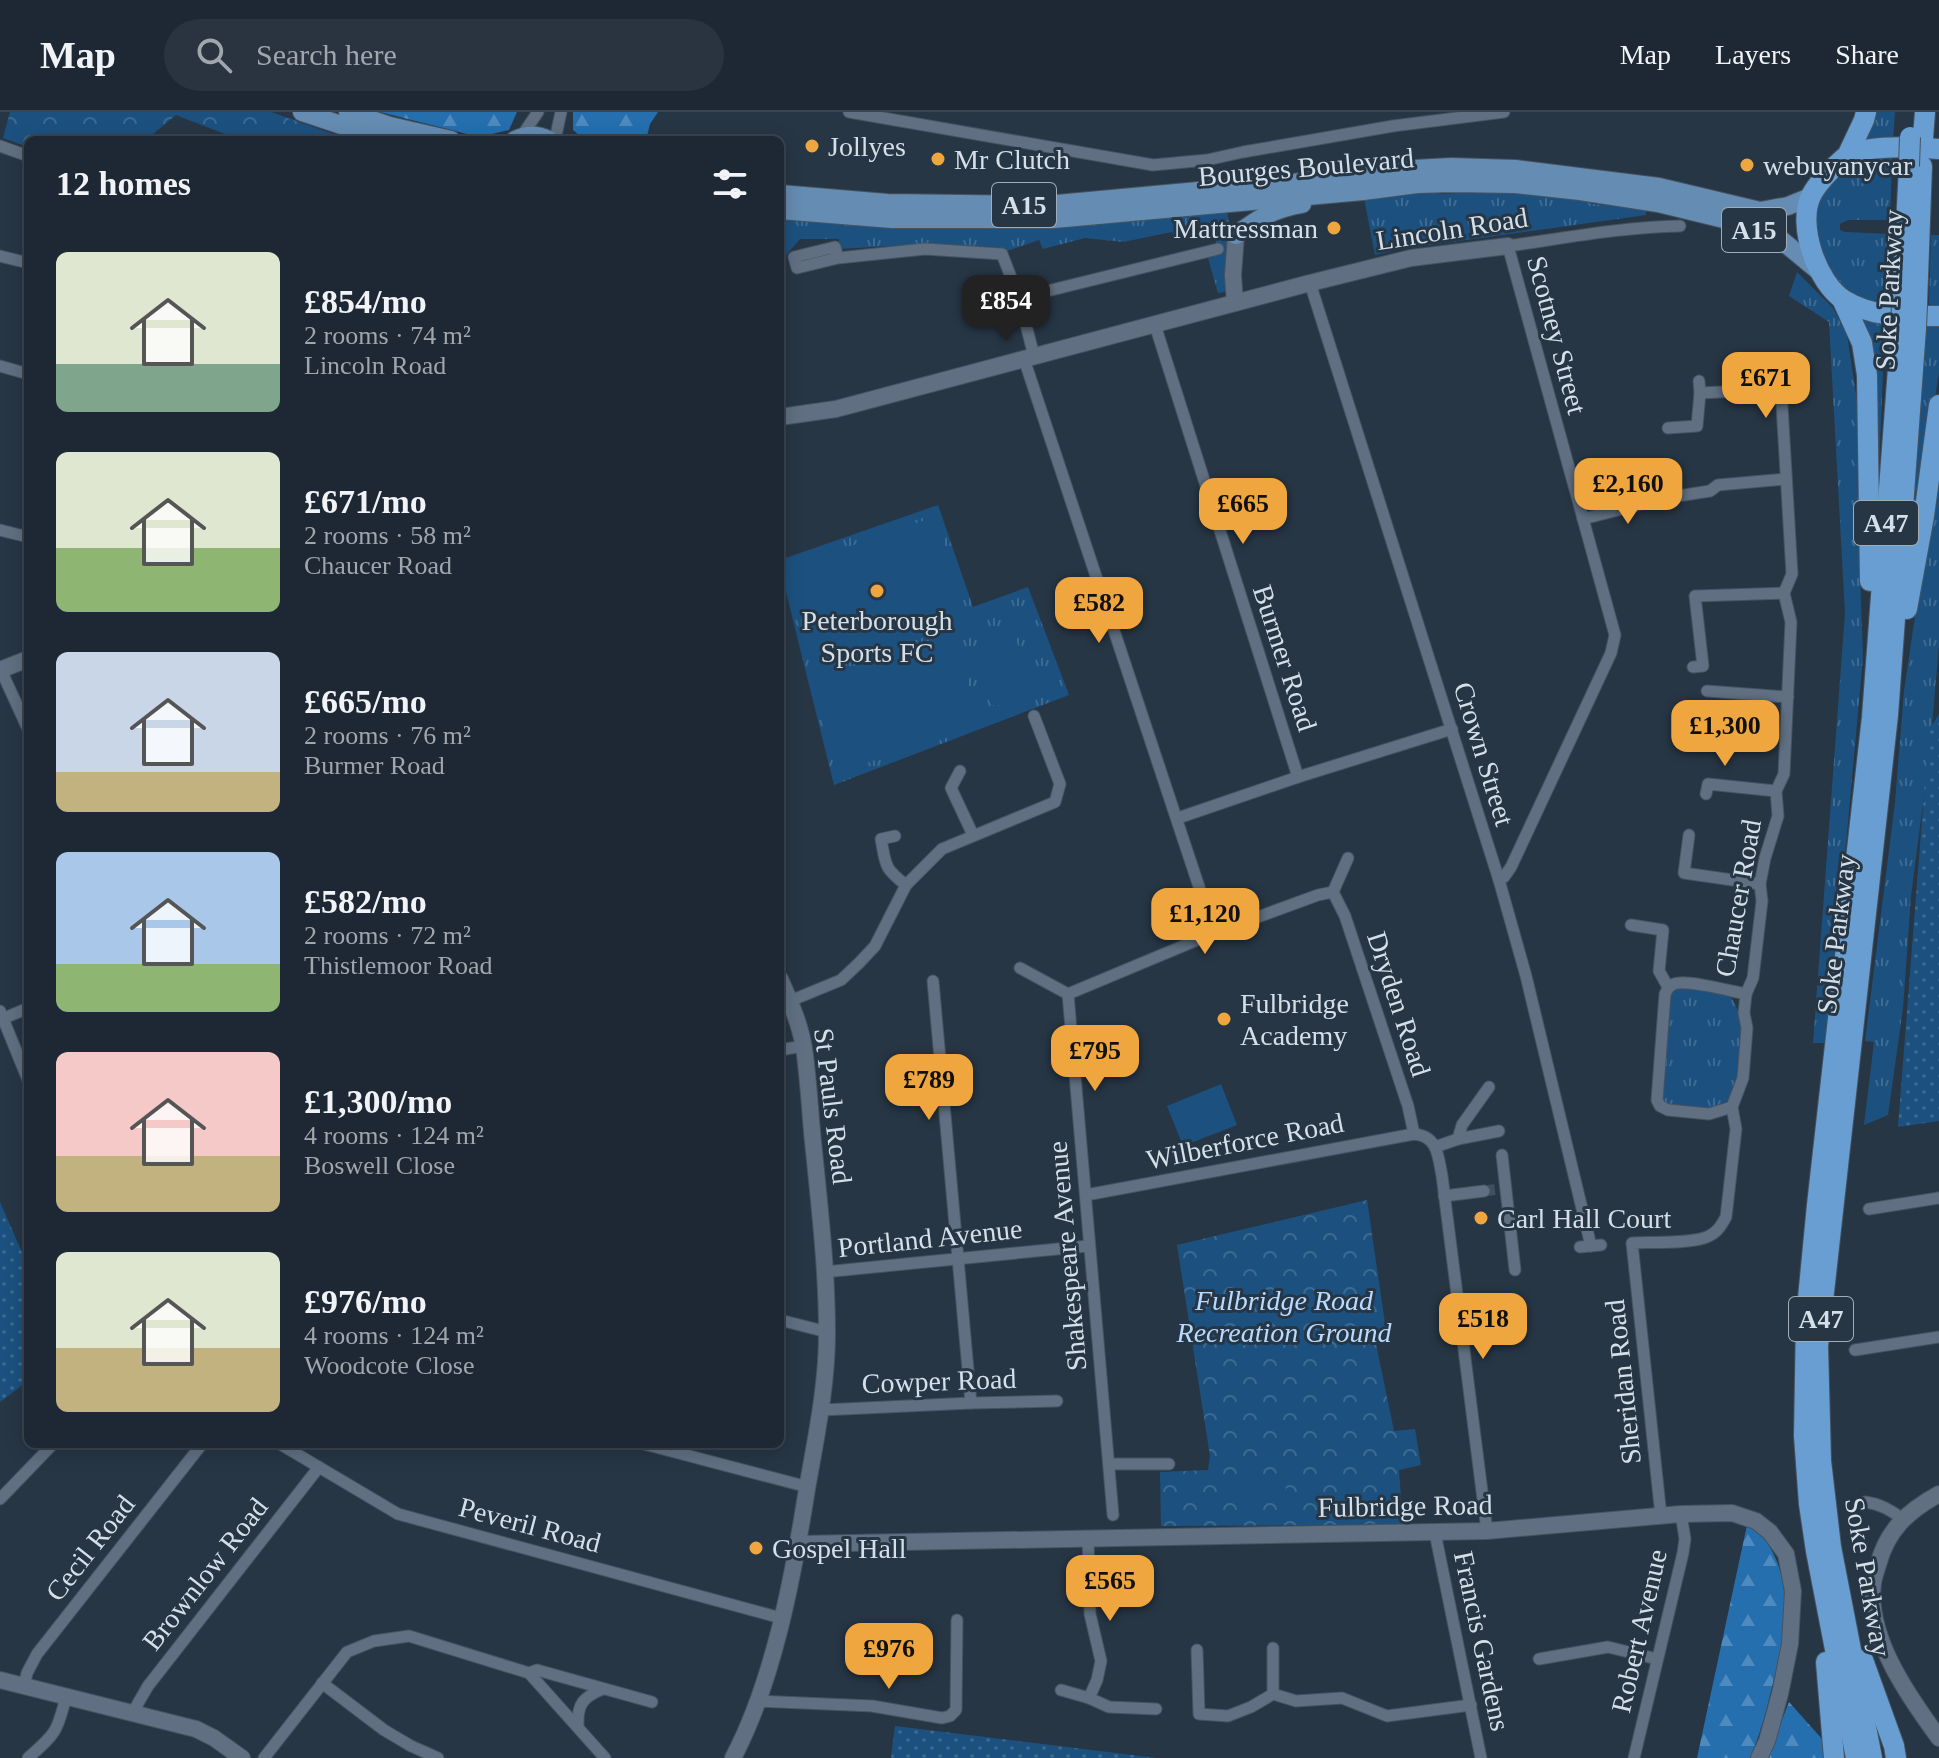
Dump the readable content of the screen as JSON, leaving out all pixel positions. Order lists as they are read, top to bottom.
{
  "streets": {
    "highway": ["Soke Parkway", "A47"],
    "main road": ["Bourges Boulevard", "A15"],
    "street": [
      "Lincoln Road",
      "Scotney Street",
      "Burmer Road",
      "Crown Street",
      "Chaucer Road",
      "Dryden Road",
      "St Pauls Road",
      "Wilberforce Road",
      "Portland Avenue",
      "Shakespeare Avenue",
      "Cowper Road",
      "Sheridan Road",
      "Fulbridge Road",
      "Peveril Road",
      "Cecil Road",
      "Brownlow Road",
      "Robert Avenue",
      "Francis Gardens"
    ]
  },
  "crossings": [
    ["Lincoln Road", "Scotney Street"],
    ["Lincoln Road", "Burmer Road"],
    ["Lincoln Road", "Crown Street"],
    ["Soke Parkway", "A47"],
    ["Scotney Street", "Crown Street"],
    ["Chaucer Road", "Sheridan Road"],
    ["Dryden Road", "Wilberforce Road"],
    ["St Pauls Road", "Portland Avenue"],
    ["St Pauls Road", "Cowper Road"],
    ["St Pauls Road", "Fulbridge Road"],
    ["St Pauls Road", "Peveril Road"],
    ["Wilberforce Road", "Shakespeare Avenue"],
    ["Portland Avenue", "Shakespeare Avenue"],
    ["Sheridan Road", "Fulbridge Road"],
    ["Fulbridge Road", "Robert Avenue"],
    ["Fulbridge Road", "Francis Gardens"],
    ["Peveril Road", "Brownlow Road"]
  ],
  "parks": ["Fulbridge Road Recreation Ground"],
  "places": [
    "Jollyes",
    "Mr Clutch",
    "webuyanycar",
    "Mattressman",
    "Peterborough Sports FC",
    "Fulbridge Academy",
    "Carl Hall Court",
    "Gospel Hall"
  ],
  "page": {
    "header": "Map",
    "search": "Search here",
    "nav": ["Map", "Layers", "Share"],
    "heading": "12 homes",
    "list": [
      {
        "name": "£854/mo",
        "note": "2 rooms · 74 m² · Lincoln Road"
      },
      {
        "name": "£671/mo",
        "note": "2 rooms · 58 m² · Chaucer Road"
      },
      {
        "name": "£665/mo",
        "note": "2 rooms · 76 m² · Burmer Road"
      },
      {
        "name": "£582/mo",
        "note": "2 rooms · 72 m² · Thistlemoor Road"
      },
      {
        "name": "£1,300/mo",
        "note": "4 rooms · 124 m² · Boswell Close"
      },
      {
        "name": "£976/mo",
        "note": "4 rooms · 124 m² · Woodcote Close"
      }
    ],
    "price": [
      "£854",
      "£671",
      "£2,160",
      "£665",
      "£582",
      "£1,300",
      "£1,120",
      "£795",
      "£789",
      "£518",
      "£565",
      "£976"
    ]
  }
}
